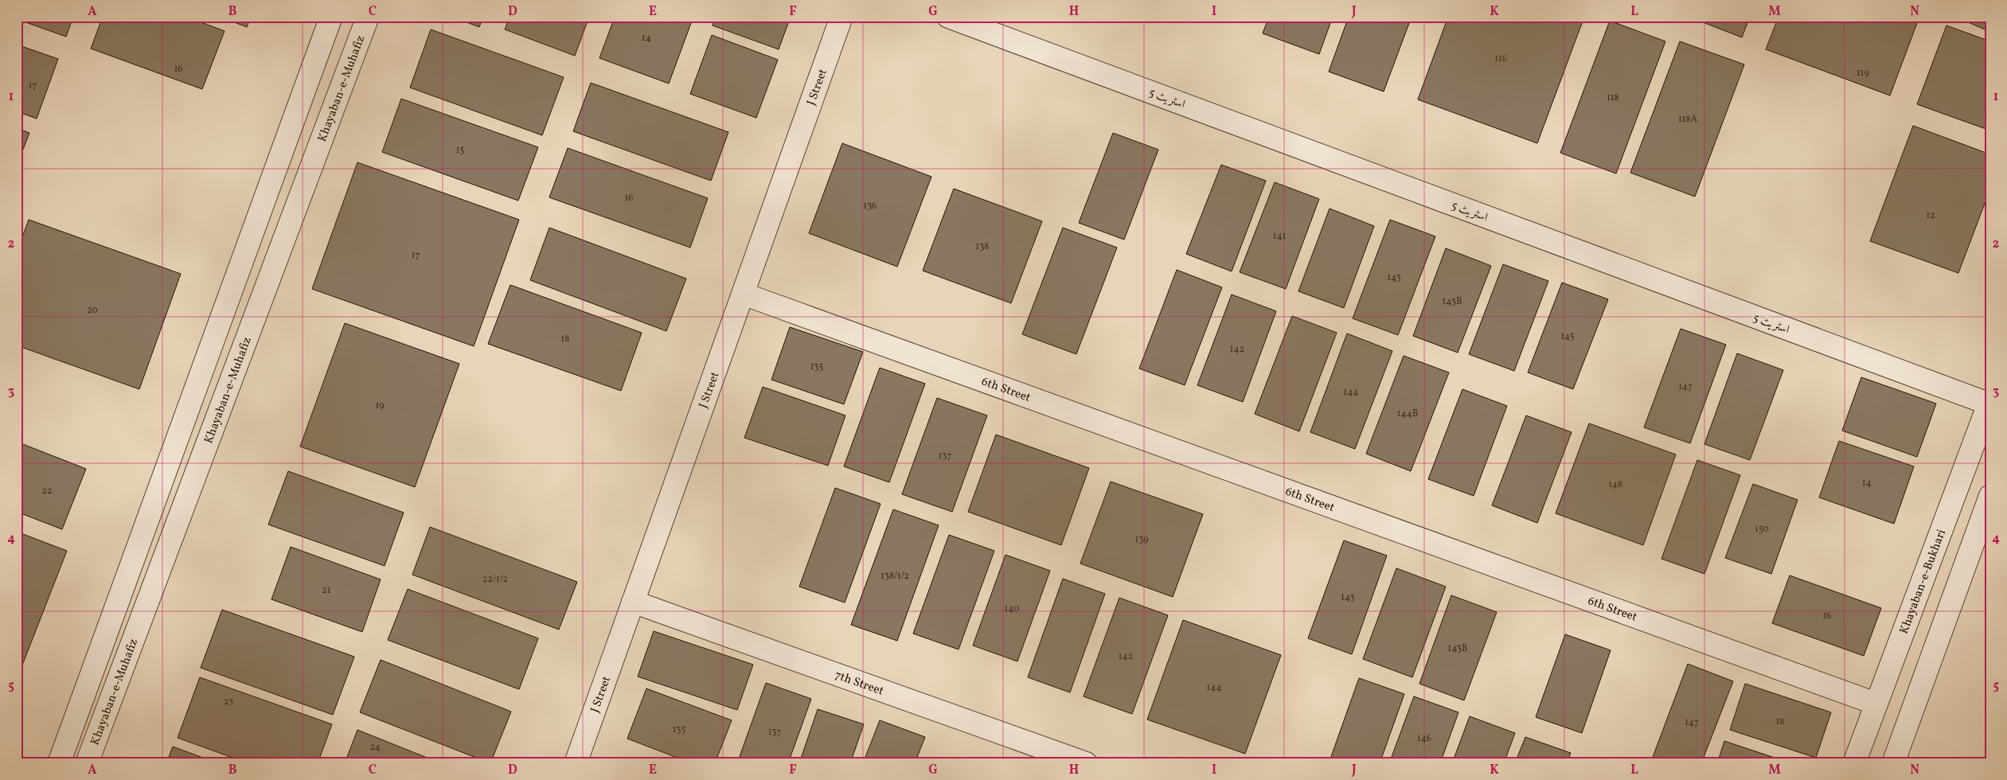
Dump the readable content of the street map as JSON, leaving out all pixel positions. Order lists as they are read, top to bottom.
{
  "streets": {
    "street": [
      "J Street",
      "Khayaban-e-Muhafiz",
      "اسٹریٹ 5",
      "6th Street",
      "Khayaban-e-Bukhari",
      "7th Street"
    ]
  },
  "crossings": [
    ["J Street", "6th Street"],
    ["J Street", "7th Street"],
    ["اسٹریٹ 5", "Khayaban-e-Bukhari"],
    ["6th Street", "Khayaban-e-Bukhari"]
  ],
  "house_numbers": [
    "14",
    "116",
    "16",
    "119",
    "17",
    "118",
    "118A",
    "15",
    "16",
    "136",
    "12",
    "141",
    "138",
    "17",
    "143",
    "143B",
    "20",
    "145",
    "18",
    "142",
    "135",
    "147",
    "144",
    "19",
    "144B",
    "137",
    "14",
    "148",
    "22",
    "150",
    "139",
    "138/1/2",
    "22/1/2",
    "21",
    "143",
    "140",
    "16",
    "143B",
    "142",
    "144",
    "23",
    "18",
    "147",
    "135",
    "137",
    "146",
    "24"
  ],
  "grid": {
    "columns": [
      "A",
      "B",
      "C",
      "D",
      "E",
      "F",
      "G",
      "H",
      "I",
      "J",
      "K",
      "L",
      "M",
      "N"
    ],
    "rows": [
      "1",
      "2",
      "3",
      "4",
      "5"
    ]
  }
}
